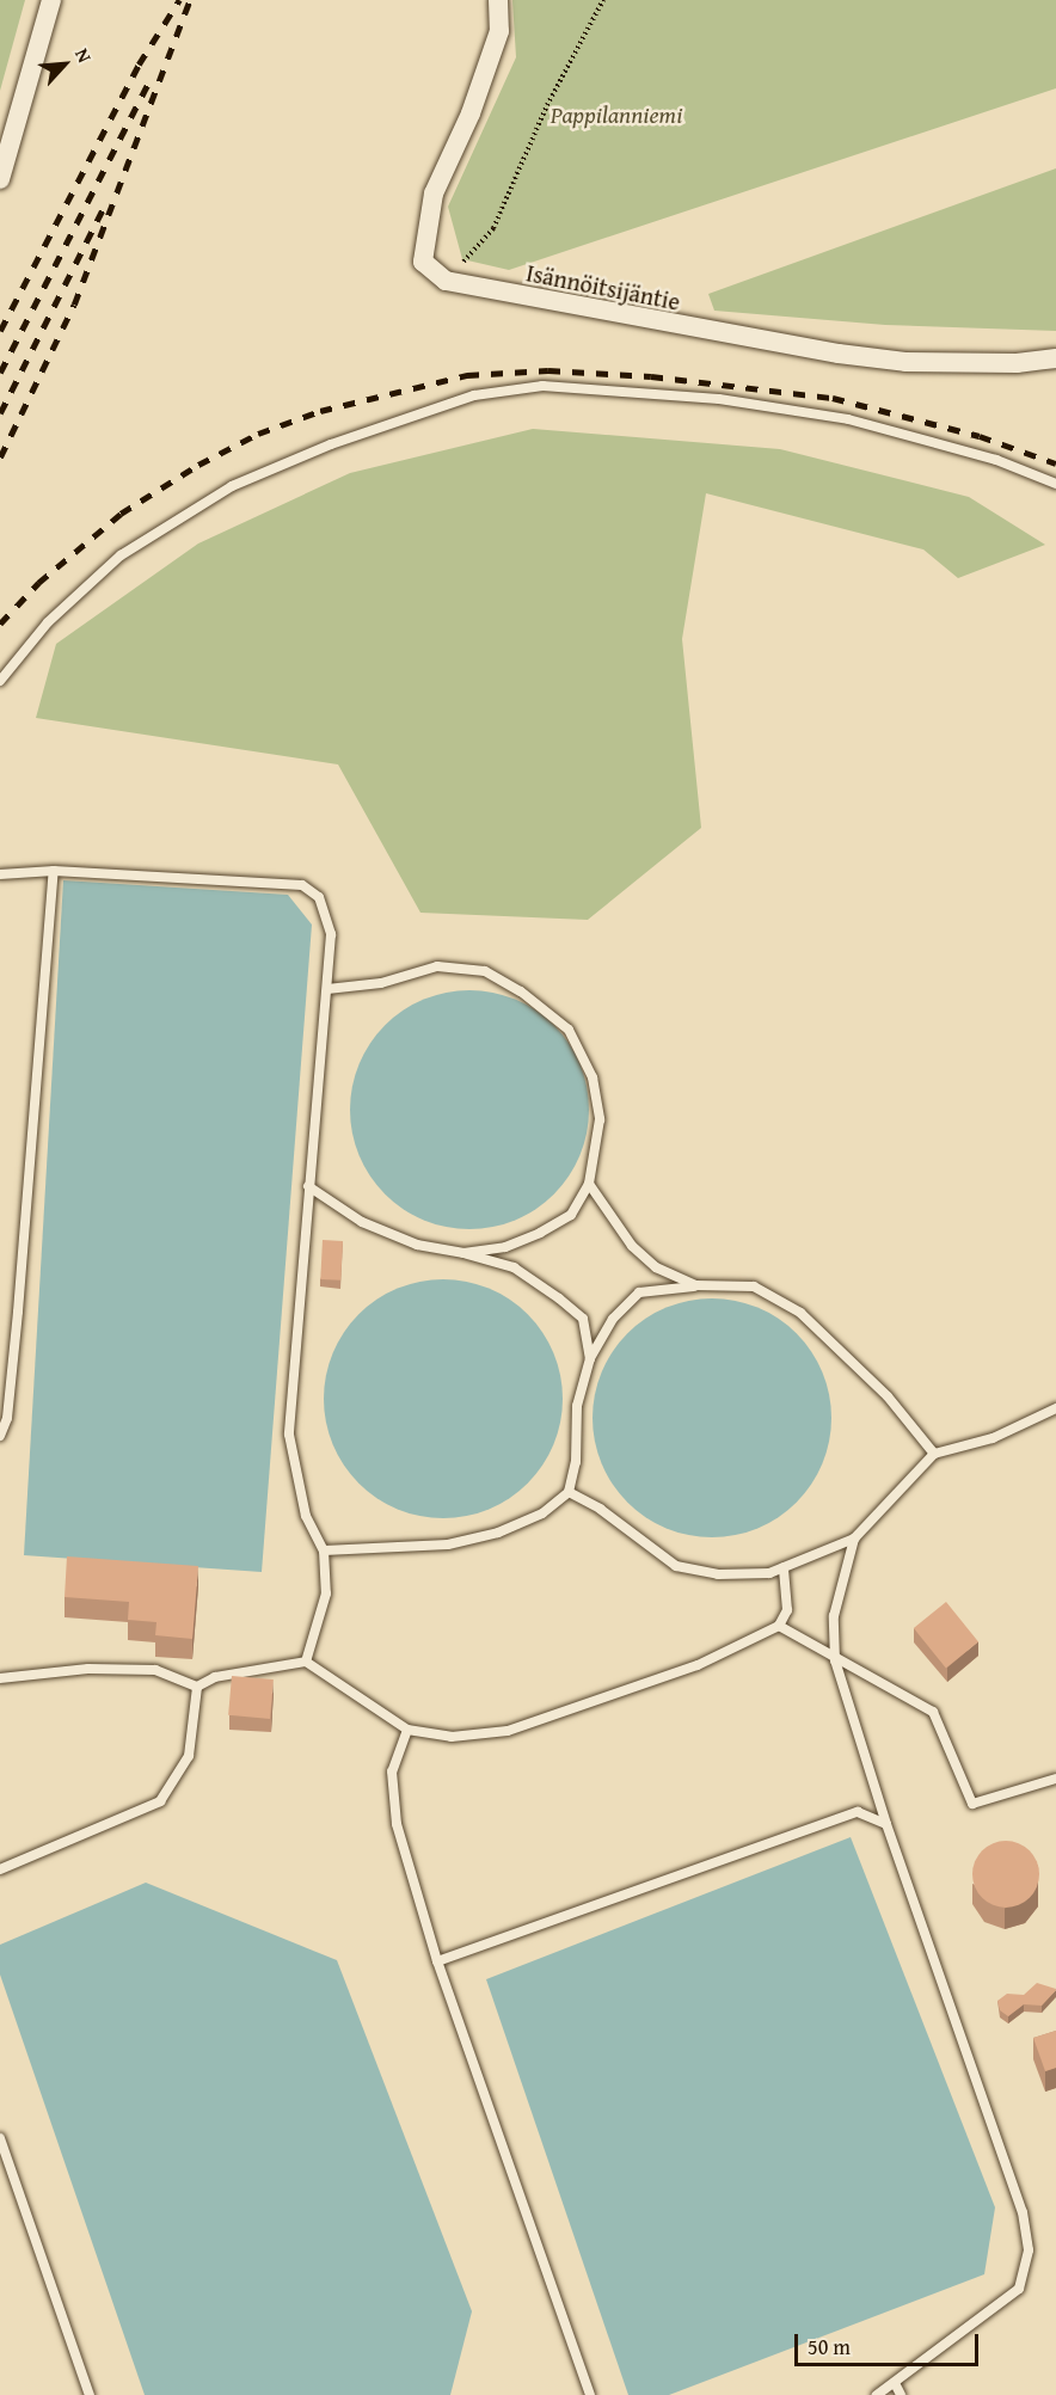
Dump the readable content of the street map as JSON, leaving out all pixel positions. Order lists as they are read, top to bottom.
{
  "streets": {
    "street": ["Isännöitsijäntie"]
  },
  "parks": ["Pappilanniemi"],
  "scale_bar": "50 m",
  "north": "top right"
}
